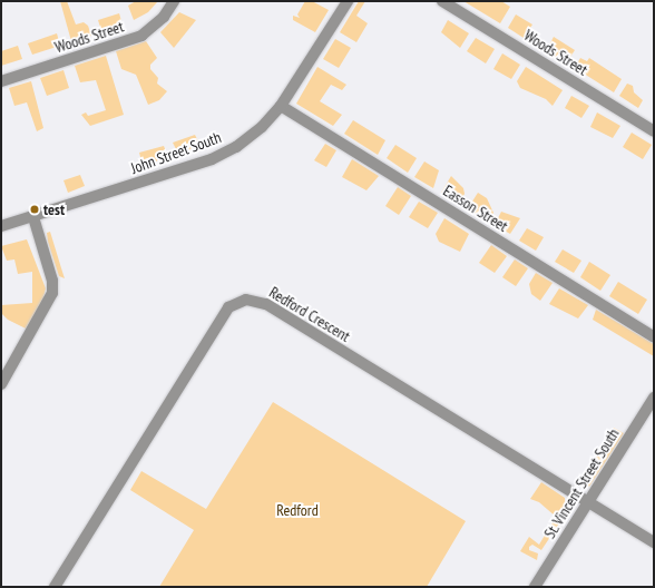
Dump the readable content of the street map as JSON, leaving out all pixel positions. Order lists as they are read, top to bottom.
{
  "streets": {
    "street": [
      "Woods Street",
      "John Street South",
      "Easson Street",
      "Redford Crescent",
      "St. Vincent Street South"
    ]
  },
  "crossings": [
    ["John Street South", "Easson Street"],
    ["Redford Crescent", "St. Vincent Street South"]
  ],
  "parks": ["Redford"],
  "places": ["test"]
}
